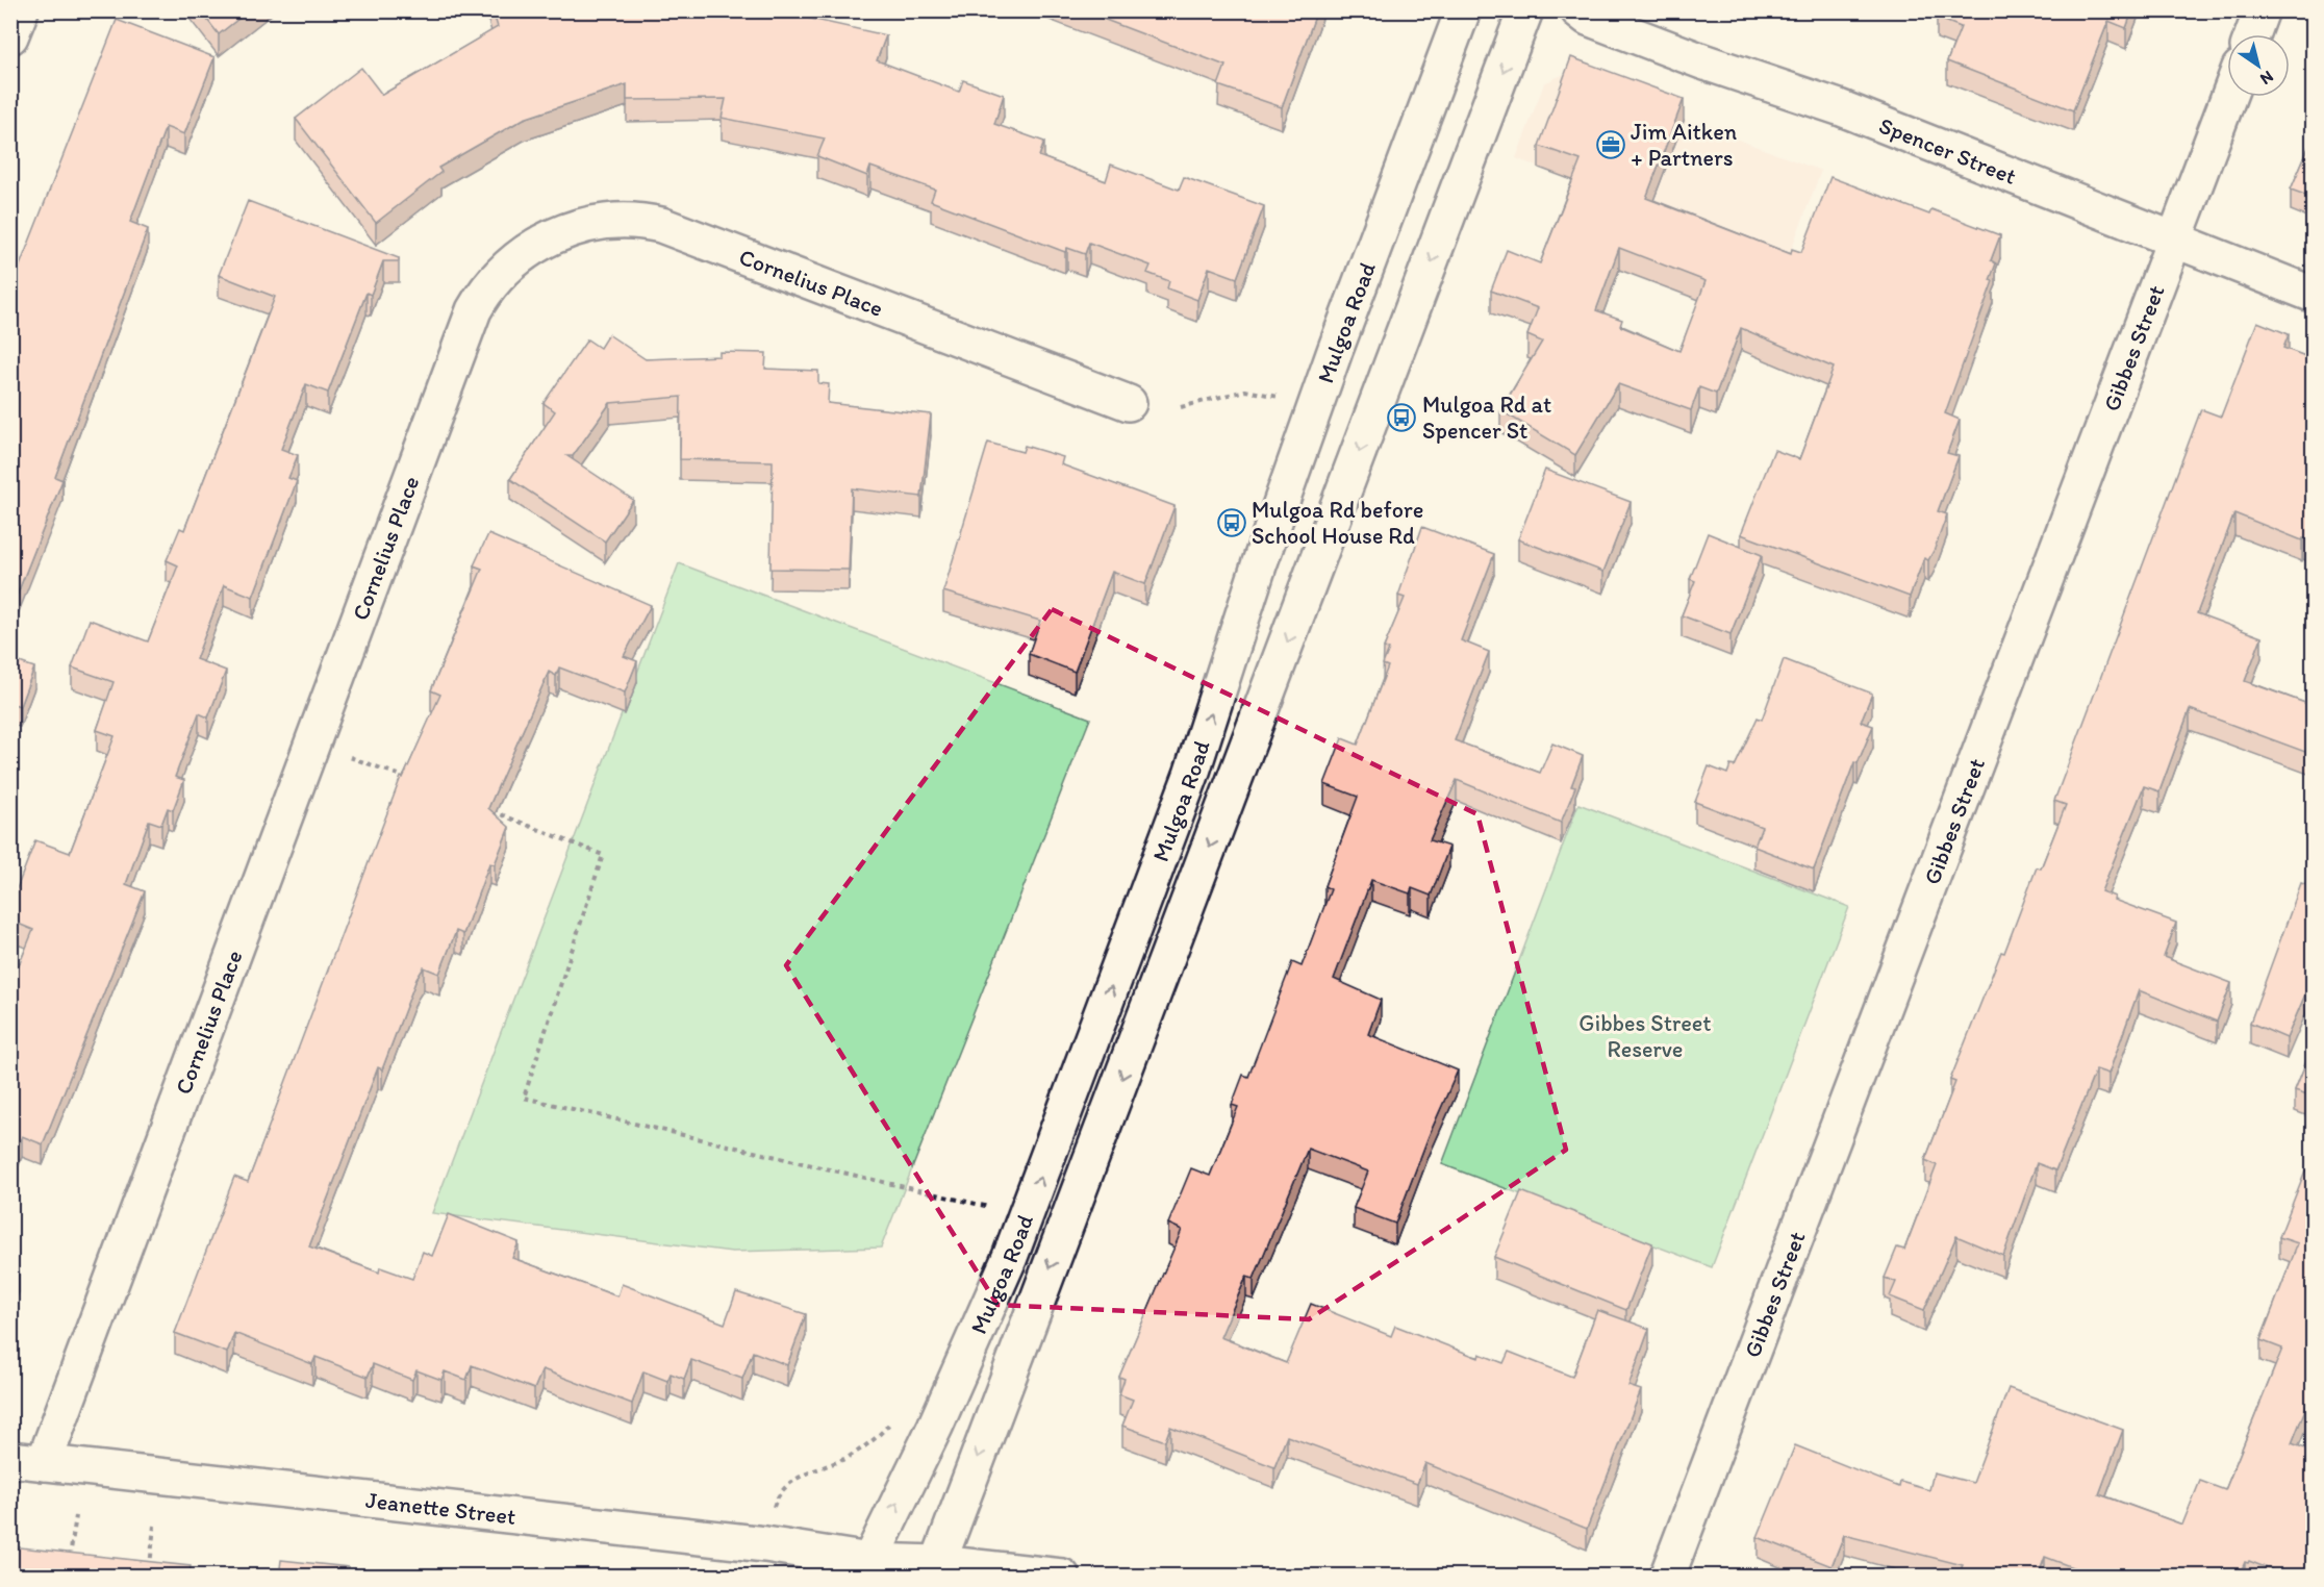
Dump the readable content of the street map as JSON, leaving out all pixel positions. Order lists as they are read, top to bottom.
{
  "streets": {
    "street": [
      "Spencer Street",
      "Cornelius Place",
      "Mulgoa Road",
      "Gibbes Street",
      "Jeanette Street"
    ]
  },
  "crossings": [
    ["Spencer Street", "Gibbes Street"],
    ["Cornelius Place", "Jeanette Street"],
    ["Mulgoa Road", "Jeanette Street"]
  ],
  "parks": ["Gibbes Street Reserve"],
  "places": {
    "office": ["Jim Aitken + Partners"],
    "bus stop": ["Mulgoa Rd at Spencer St", "Mulgoa Rd before School House Rd"]
  },
  "north": "bottom right"
}
